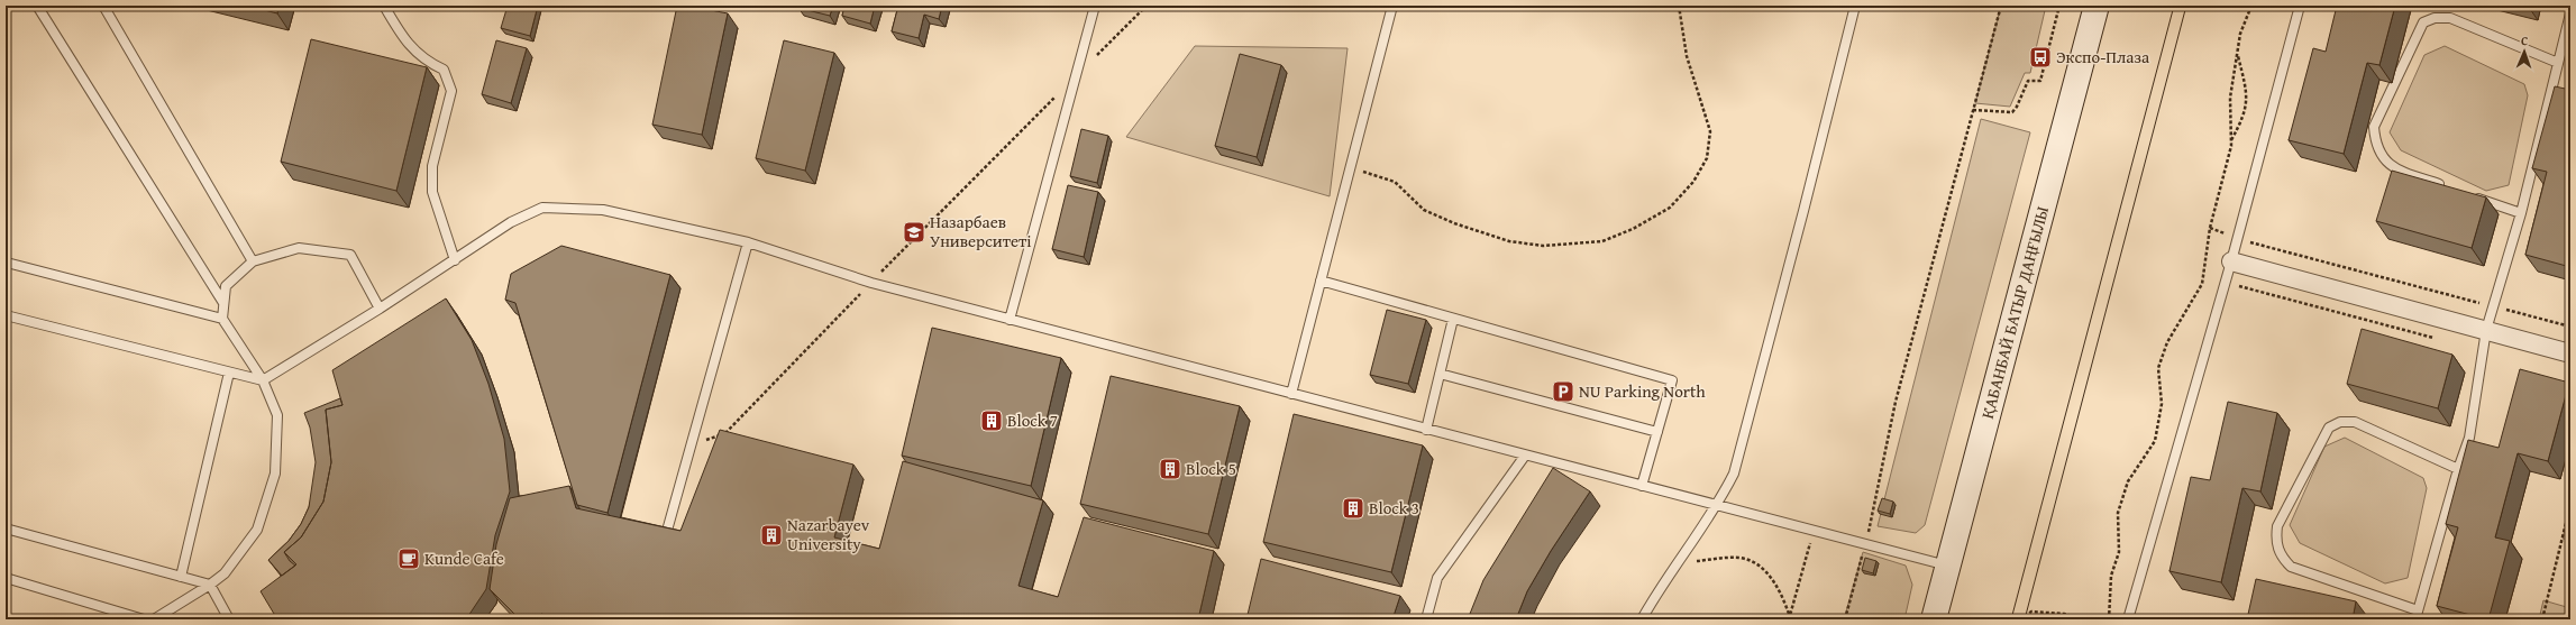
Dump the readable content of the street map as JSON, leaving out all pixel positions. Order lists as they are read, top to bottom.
{
  "streets": {
    "main road": ["ҚАБАНБАЙ БАТЫР ДАҢҒЫЛЫ"]
  },
  "places": {
    "bus stop": ["Экспо-Плаза"],
    "school or university": ["Назарбаев Университеті"],
    "parking": ["NU Parking North"],
    "building": [
      "Block 7",
      "Block 5",
      "Block 3",
      "Nazarbayev University"
    ],
    "cafe": ["Kunde Cafe"]
  },
  "north": "top"
}
